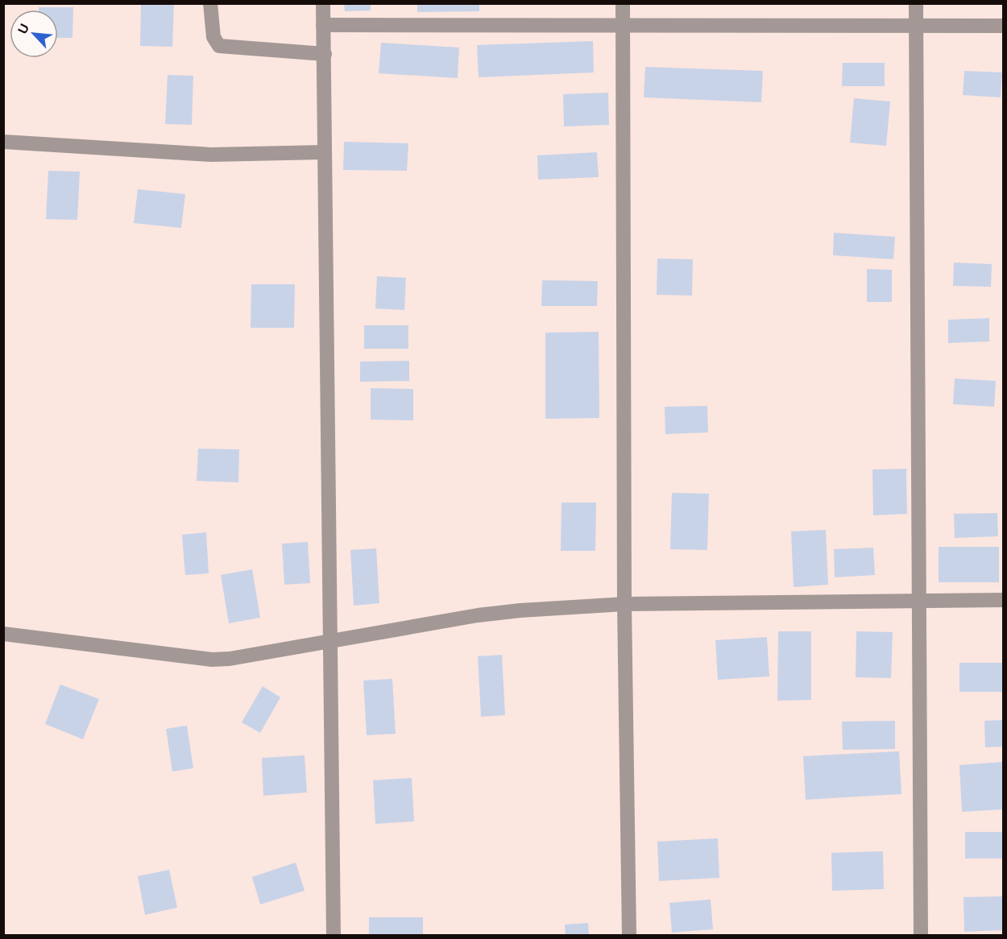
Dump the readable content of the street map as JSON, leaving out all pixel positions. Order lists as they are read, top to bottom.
{
  "north": "top left"
}
